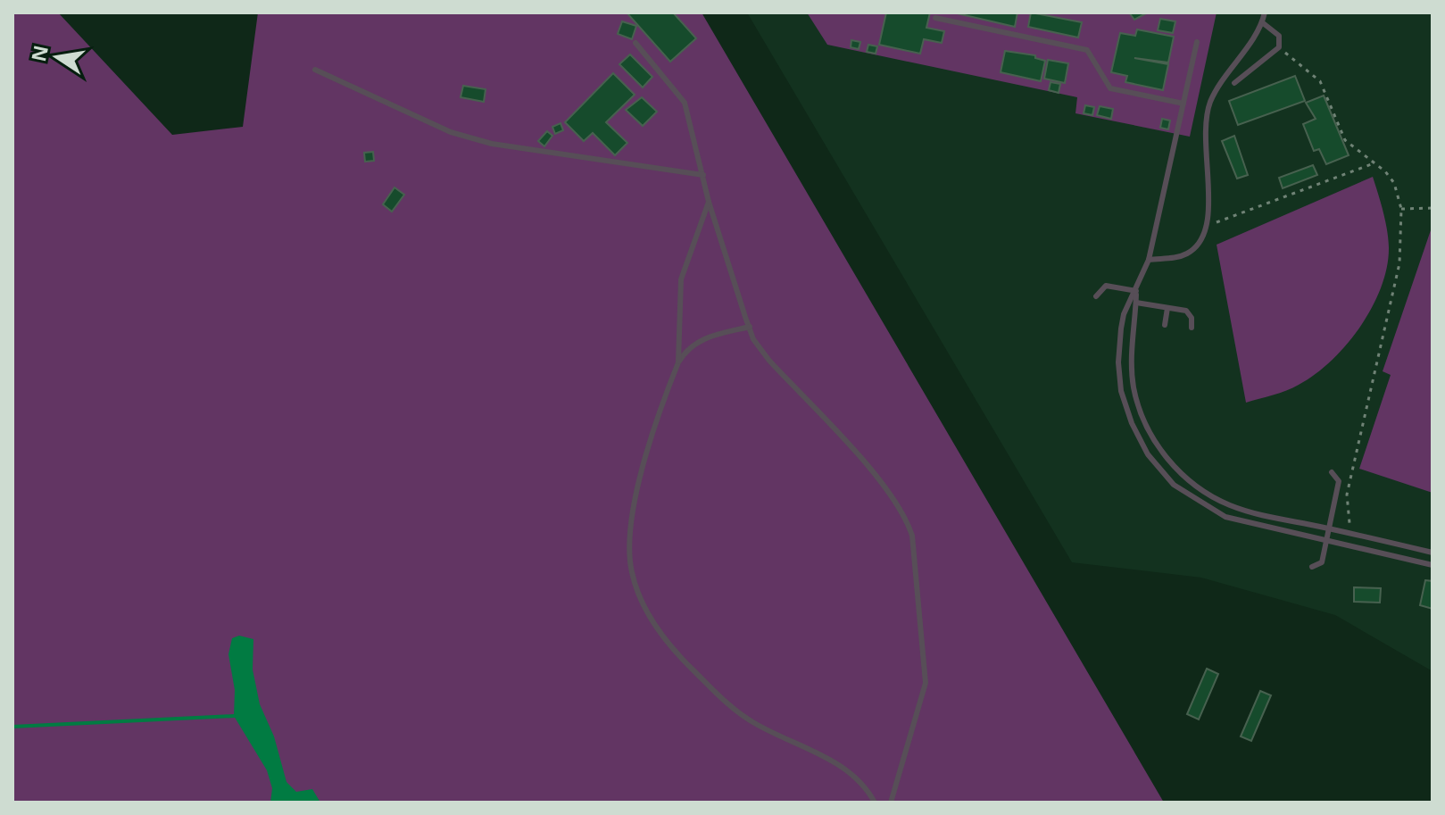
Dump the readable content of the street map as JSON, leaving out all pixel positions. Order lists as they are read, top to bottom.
{
  "north": "left"
}
